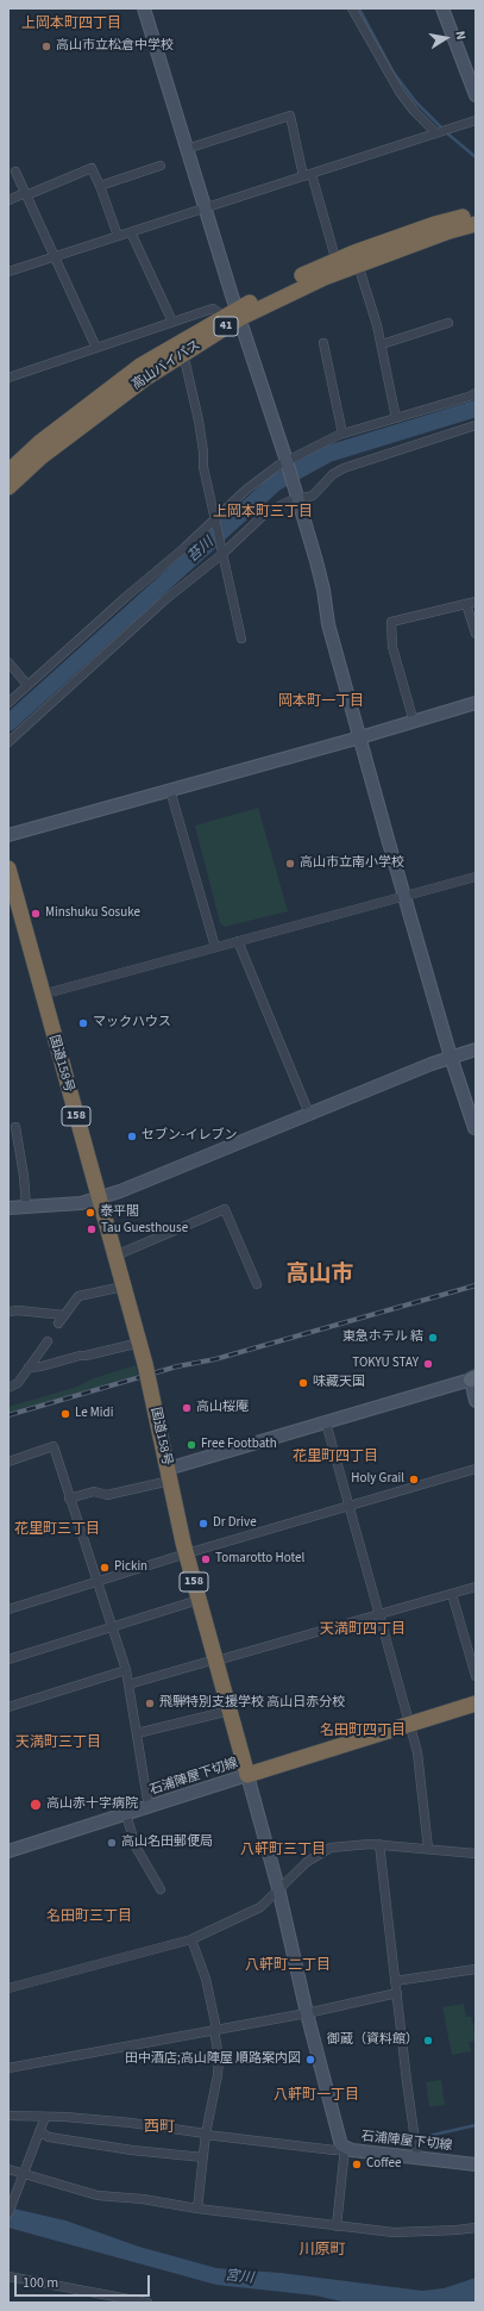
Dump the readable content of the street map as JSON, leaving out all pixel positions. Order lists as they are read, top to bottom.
{
  "streets": {
    "highway": [
      "41",
      "高山バイパス",
      "国道158号",
      "158"
    ],
    "street": ["石浦陣屋下切線"]
  },
  "crossings": [
    ["国道158号", "石浦陣屋下切線"]
  ],
  "districts": [
    "上岡本町四丁目",
    "上岡本町三丁目",
    "岡本町一丁目",
    "高山市",
    "花里町四丁目",
    "花里町三丁目",
    "天満町四丁目",
    "名田町四丁目",
    "天満町三丁目",
    "八軒町三丁目",
    "名田町三丁目",
    "八軒町二丁目",
    "八軒町一丁目",
    "西町",
    "川原町"
  ],
  "water": ["苔川", "宮川"],
  "places": [
    "高山市立松倉中学校",
    "高山市立南小学校",
    "Minshuku Sosuke",
    "マックハウス",
    "セブン-イレブン",
    "泰平閣",
    "Tau Guesthouse",
    "東急ホテル 結",
    "TOKYU STAY",
    "味藏天国",
    "高山桜庵",
    "Le Midi",
    "Free Footbath",
    "Holy Grail",
    "Dr Drive",
    "Tomarotto Hotel",
    "Pickin",
    "飛騨特別支援学校 高山日赤分校",
    "高山赤十字病院",
    "高山名田郵便局",
    "御蔵（資料館）",
    "田中酒店;高山陣屋 順路案内図",
    "Coffee"
  ],
  "scale_bar": "100 m",
  "north": "right"
}
